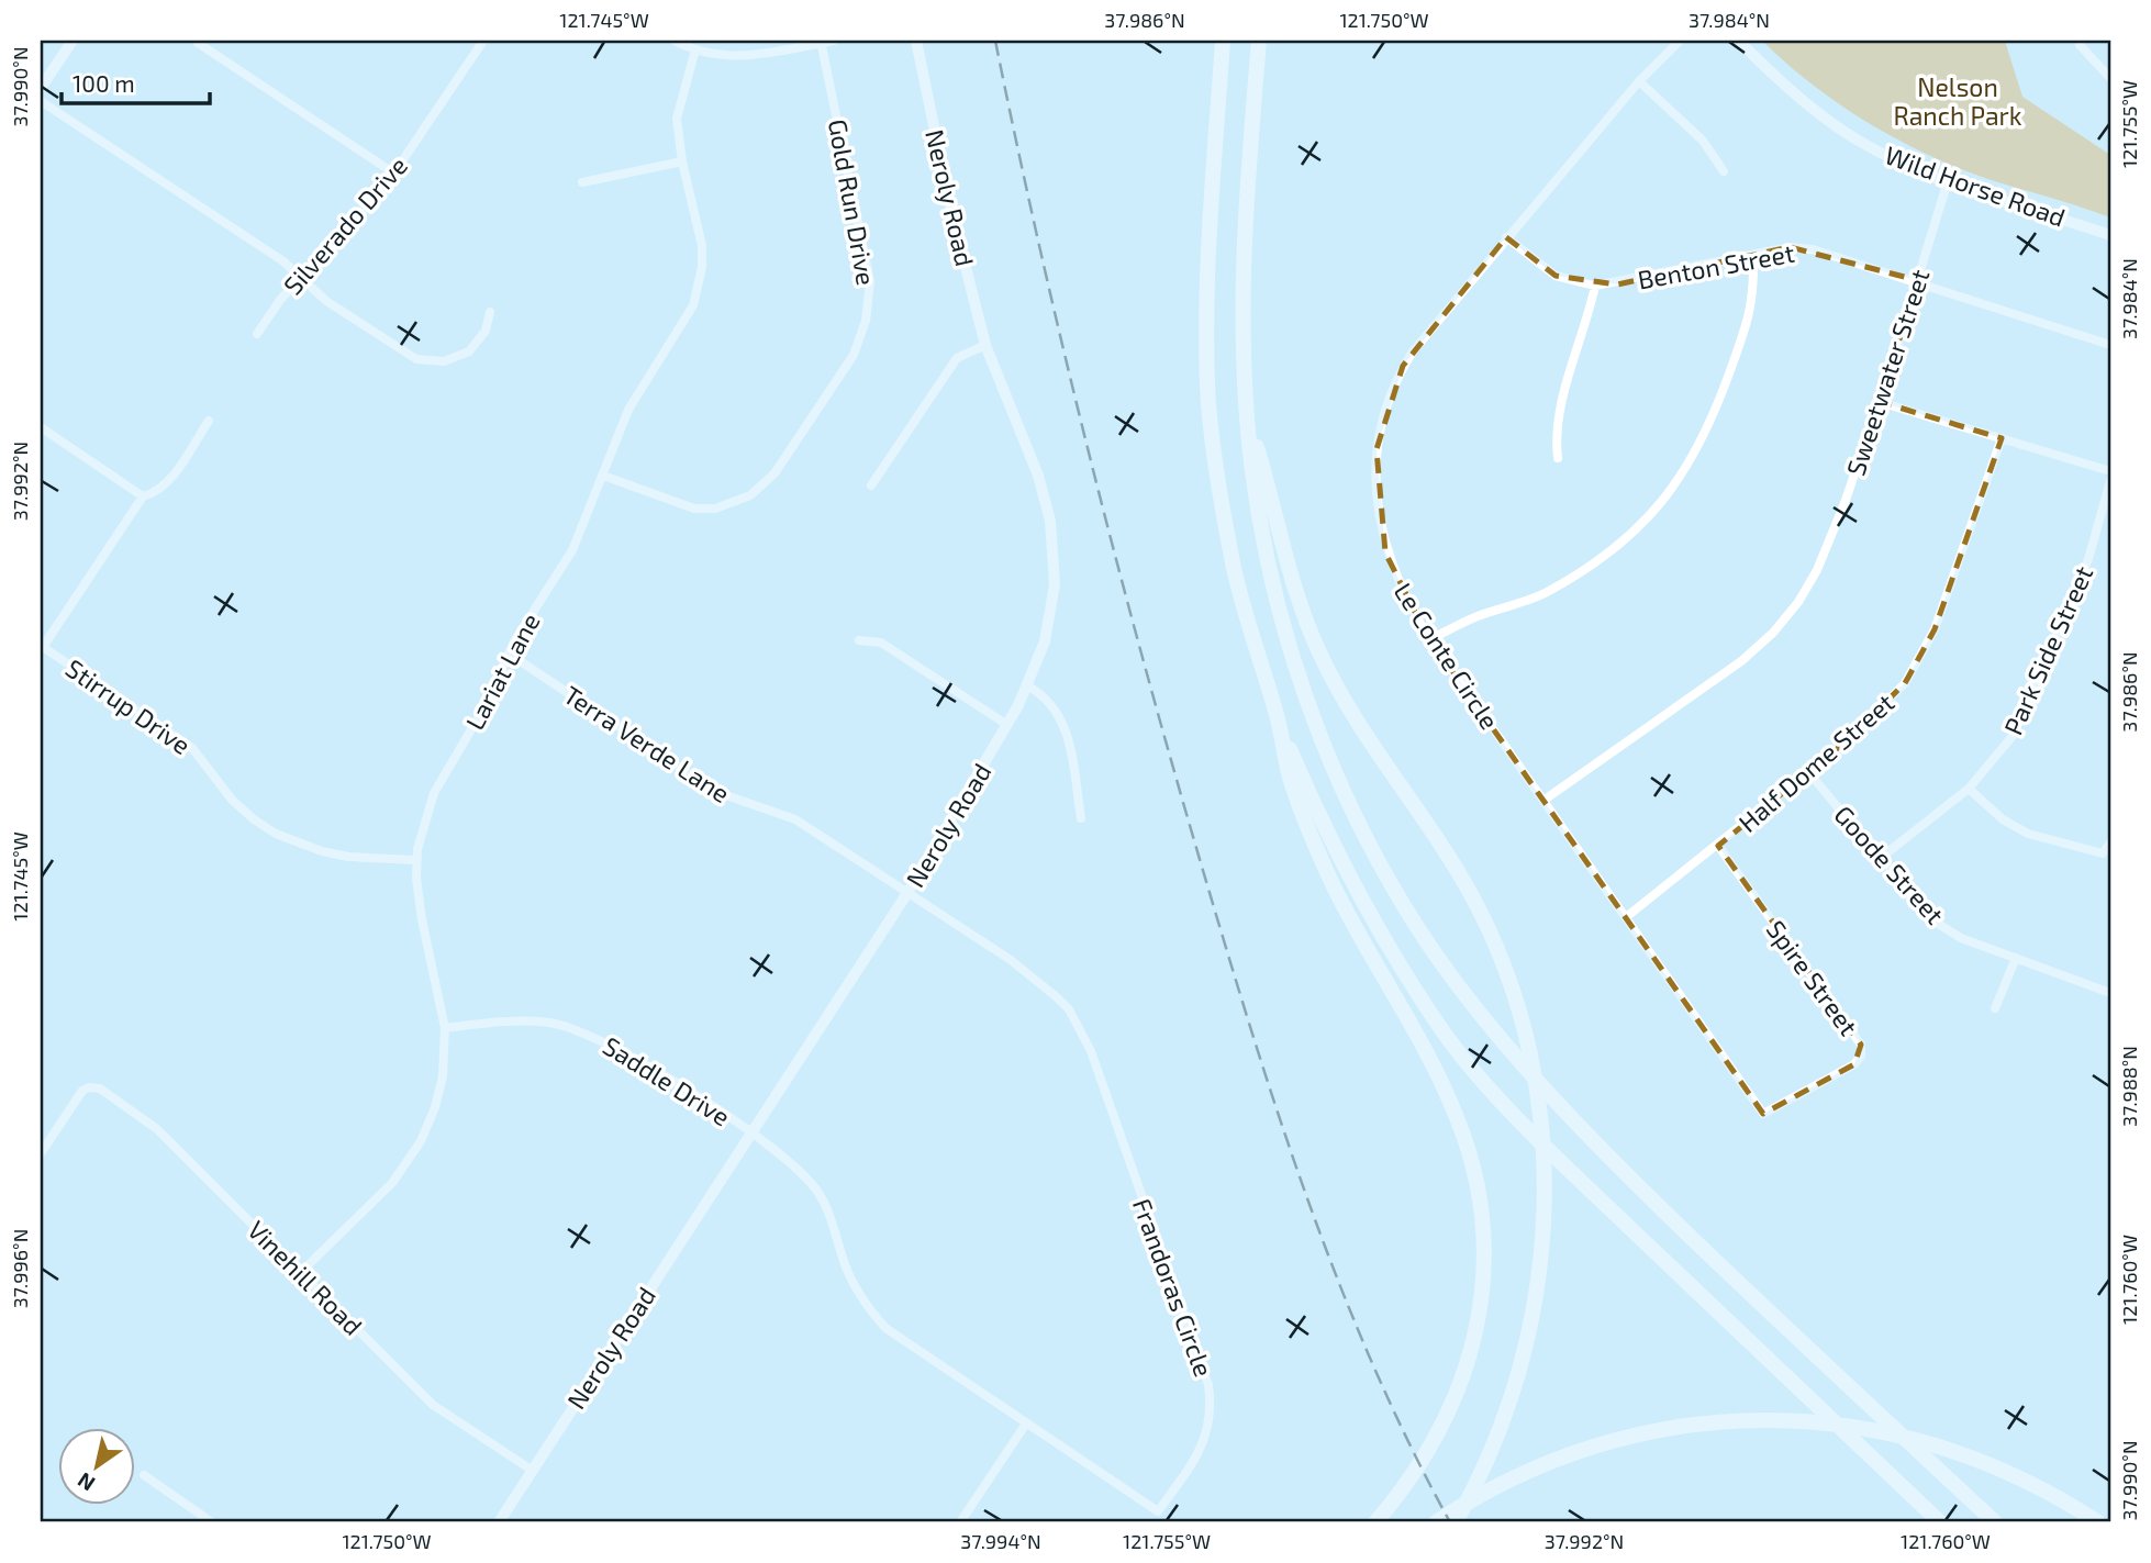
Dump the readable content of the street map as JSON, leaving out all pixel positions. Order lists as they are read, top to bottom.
{
  "streets": {
    "street": [
      "Wild Horse Road",
      "Neroly Road",
      "Gold Run Drive",
      "Silverado Drive",
      "Benton Street",
      "Sweetwater Street",
      "Park Side Street",
      "Le Conte Circle",
      "Lariat Lane",
      "Stirrup Drive",
      "Terra Verde Lane",
      "Half Dome Street",
      "Goode Street",
      "Spire Street",
      "Saddle Drive",
      "Vinehill Road",
      "Frandoras Circle"
    ]
  },
  "crossings": [
    ["Wild Horse Road", "Sweetwater Street"],
    ["Neroly Road", "Terra Verde Lane"],
    ["Neroly Road", "Saddle Drive"],
    ["Neroly Road", "Vinehill Road"],
    ["Neroly Road", "Frandoras Circle"],
    ["Gold Run Drive", "Lariat Lane"],
    ["Benton Street", "Sweetwater Street"],
    ["Benton Street", "Le Conte Circle"],
    ["Sweetwater Street", "Le Conte Circle"],
    ["Park Side Street", "Goode Street"],
    ["Le Conte Circle", "Half Dome Street"],
    ["Le Conte Circle", "Spire Street"],
    ["Lariat Lane", "Stirrup Drive"],
    ["Lariat Lane", "Terra Verde Lane"],
    ["Lariat Lane", "Saddle Drive"],
    ["Lariat Lane", "Vinehill Road"],
    ["Terra Verde Lane", "Frandoras Circle"],
    ["Half Dome Street", "Goode Street"],
    ["Half Dome Street", "Spire Street"],
    ["Saddle Drive", "Frandoras Circle"]
  ],
  "parks": ["Nelson Ranch Park"],
  "scale_bar": "100 m",
  "north": "bottom left",
  "coordinates": [
    "121.745°W",
    "37.986°N",
    "121.750°W",
    "37.984°N",
    "37.990°N",
    "121.755°W",
    "37.992°N",
    "37.988°N",
    "37.996°N",
    "121.760°W",
    "37.994°N"
  ]
}
